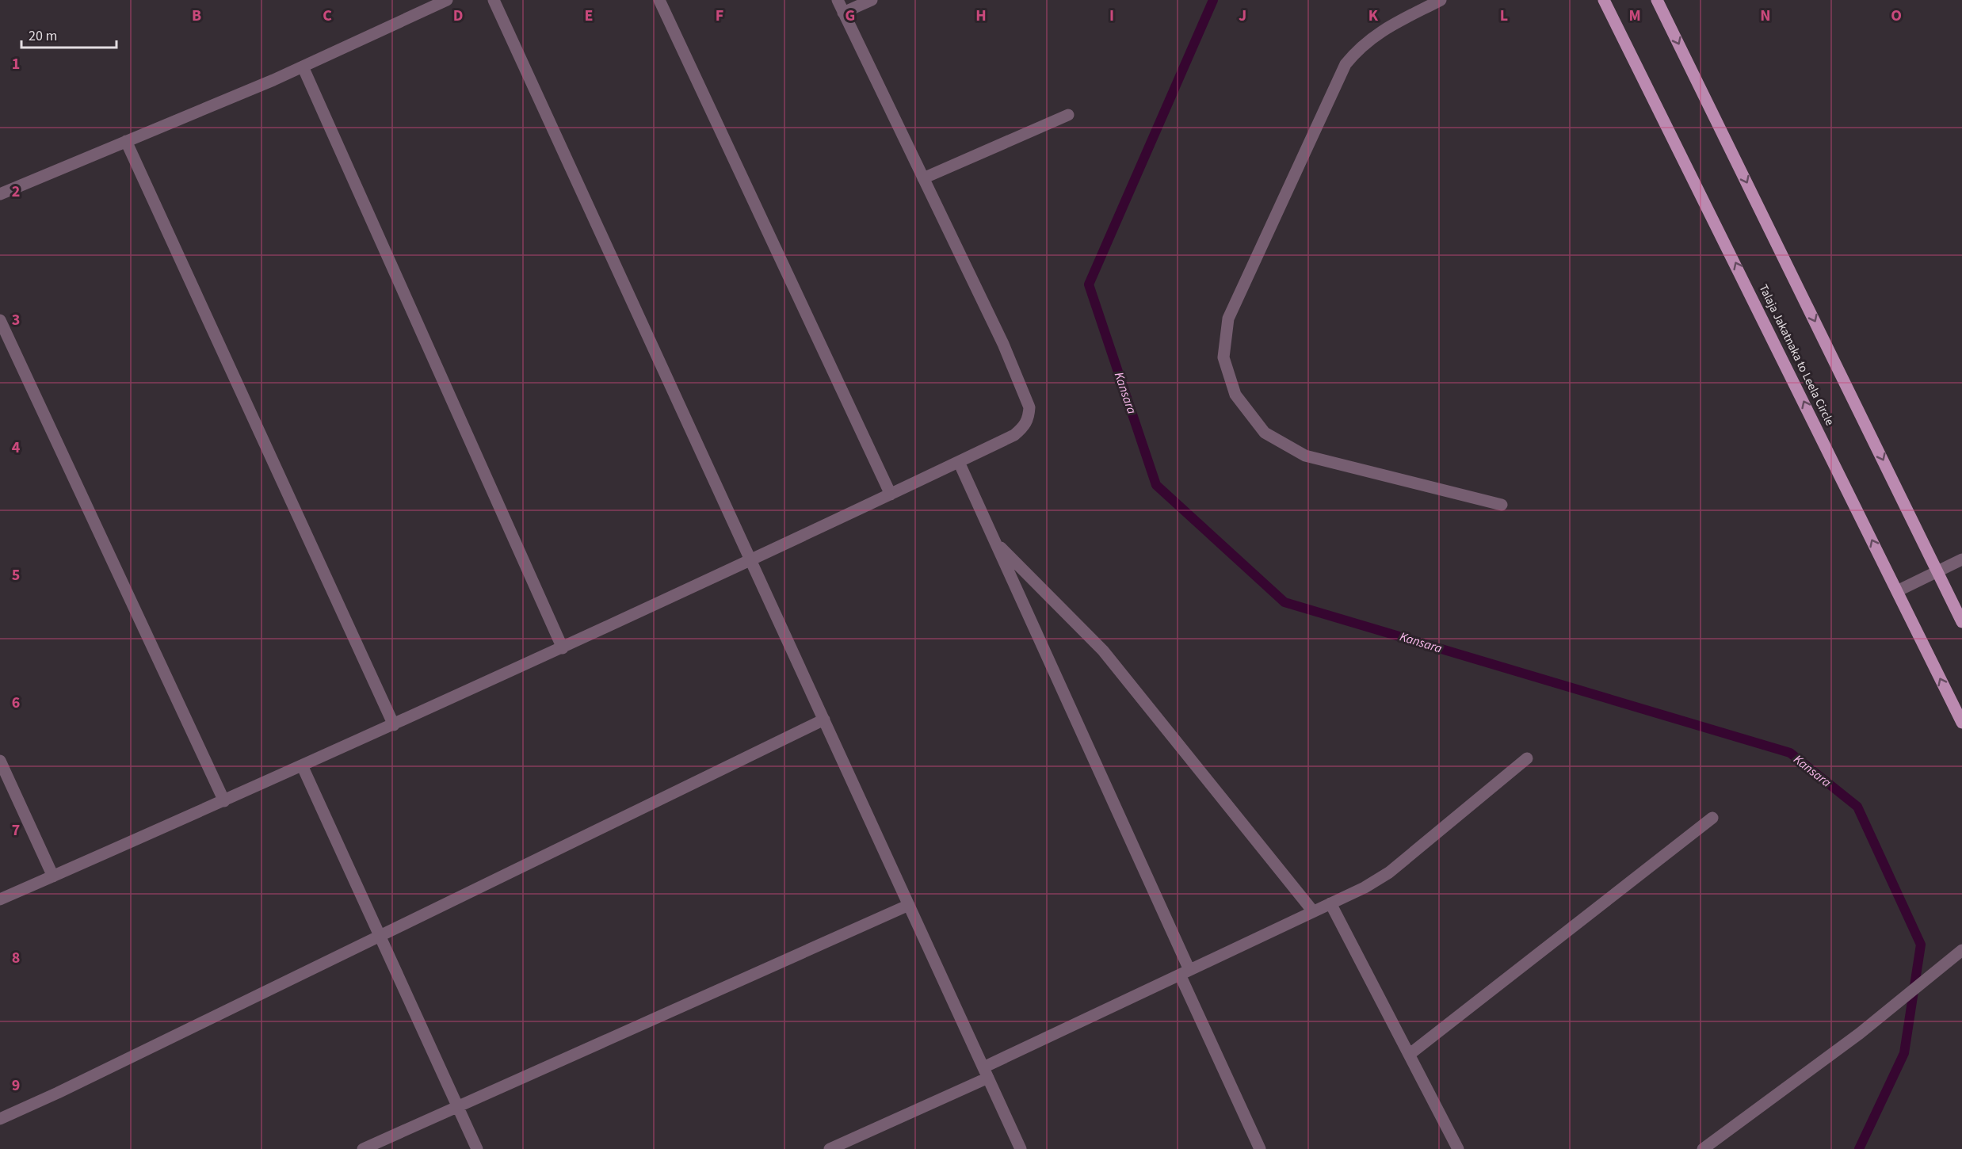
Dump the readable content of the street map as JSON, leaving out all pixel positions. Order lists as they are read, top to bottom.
{
  "streets": {
    "main road": ["Talaja Jakatnaka to Leela Circle"]
  },
  "water": ["Kansara"],
  "scale_bar": "20 m",
  "grid": {
    "columns": [
      "B",
      "C",
      "D",
      "E",
      "F",
      "G",
      "H",
      "I",
      "J",
      "K",
      "L",
      "M",
      "N",
      "O"
    ],
    "rows": [
      "1",
      "2",
      "3",
      "4",
      "5",
      "6",
      "7",
      "8",
      "9"
    ]
  }
}
